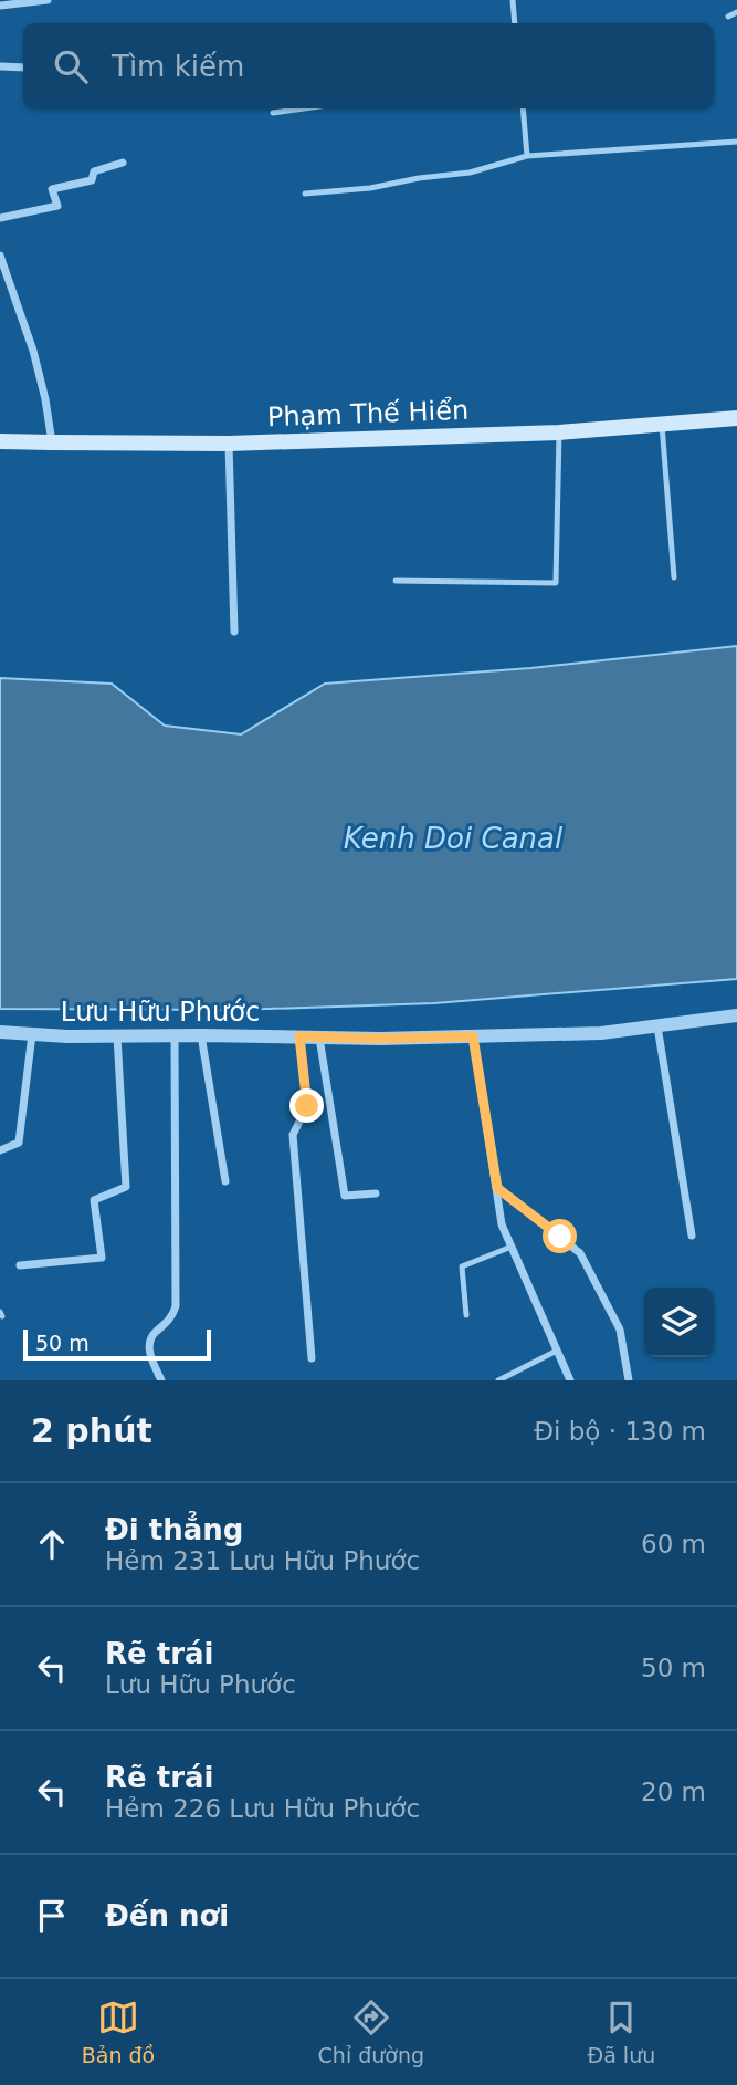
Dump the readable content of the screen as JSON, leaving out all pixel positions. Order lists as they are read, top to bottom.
{
  "streets": {
    "main road": ["Phạm Thế Hiển"],
    "street": ["Lưu Hữu Phước"]
  },
  "water": ["Kenh Doi Canal"],
  "scale_bar": "50 m",
  "page": {
    "search": "Tìm kiếm",
    "scale": "50 m",
    "heading": ["2 phút", "Đi bộ · 130 m"],
    "list": [
      ["Đi thẳng", "Hẻm 231 Lưu Hữu Phước", "60 m"],
      ["Rẽ trái", "Lưu Hữu Phước", "50 m"],
      ["Rẽ trái", "Hẻm 226 Lưu Hữu Phước", "20 m"],
      "Đến nơi"
    ],
    "nav": ["Bản đồ", "Chỉ đường", "Đã lưu"]
  }
}
